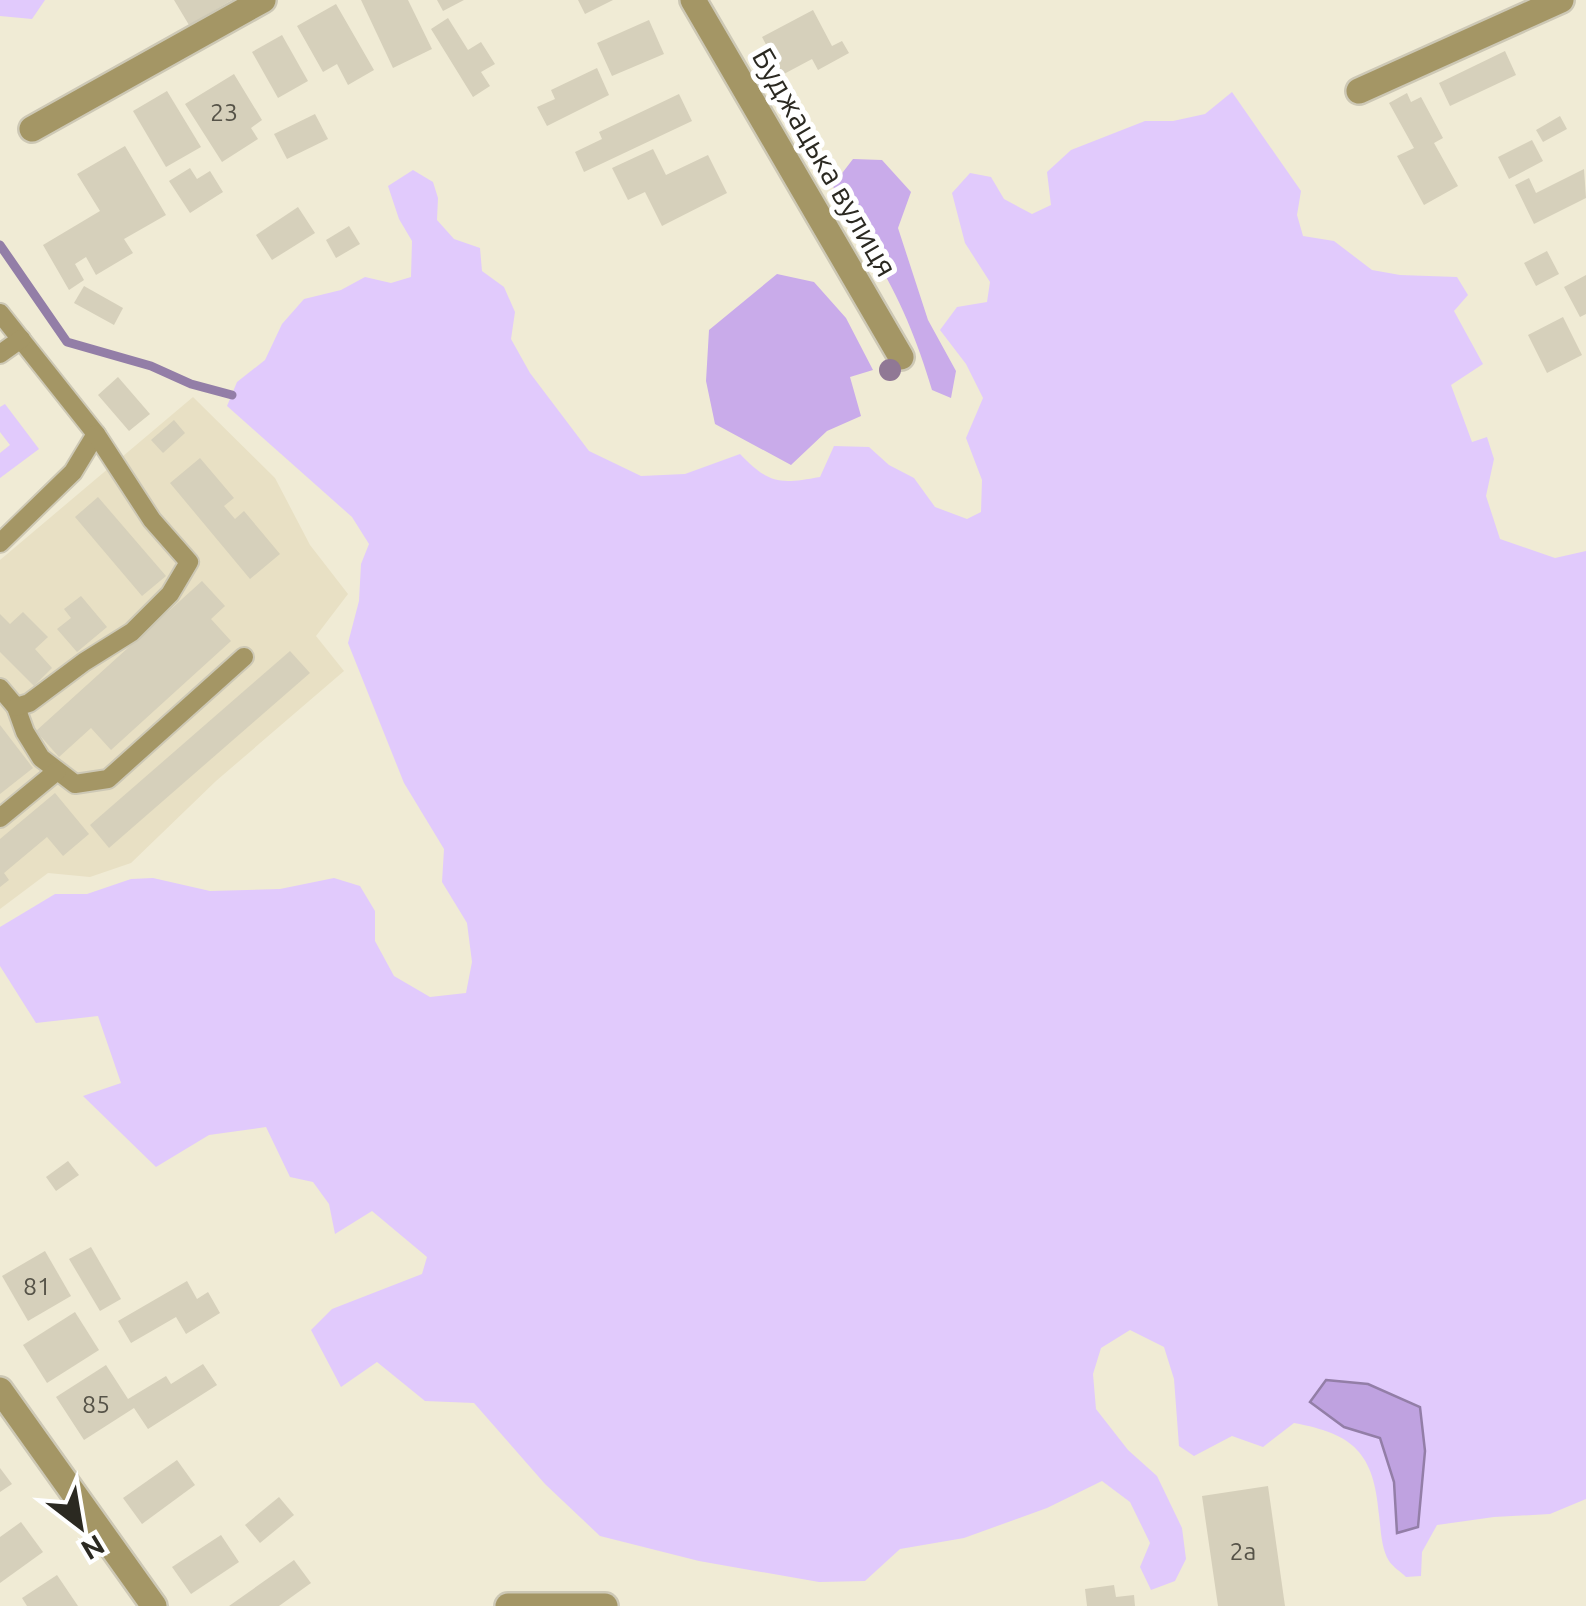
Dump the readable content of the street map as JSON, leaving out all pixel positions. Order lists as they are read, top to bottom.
{
  "streets": {
    "street": ["Буджацька вулиця"]
  },
  "house_numbers": [
    "23",
    "81",
    "85",
    "2а"
  ],
  "north": "bottom right"
}
